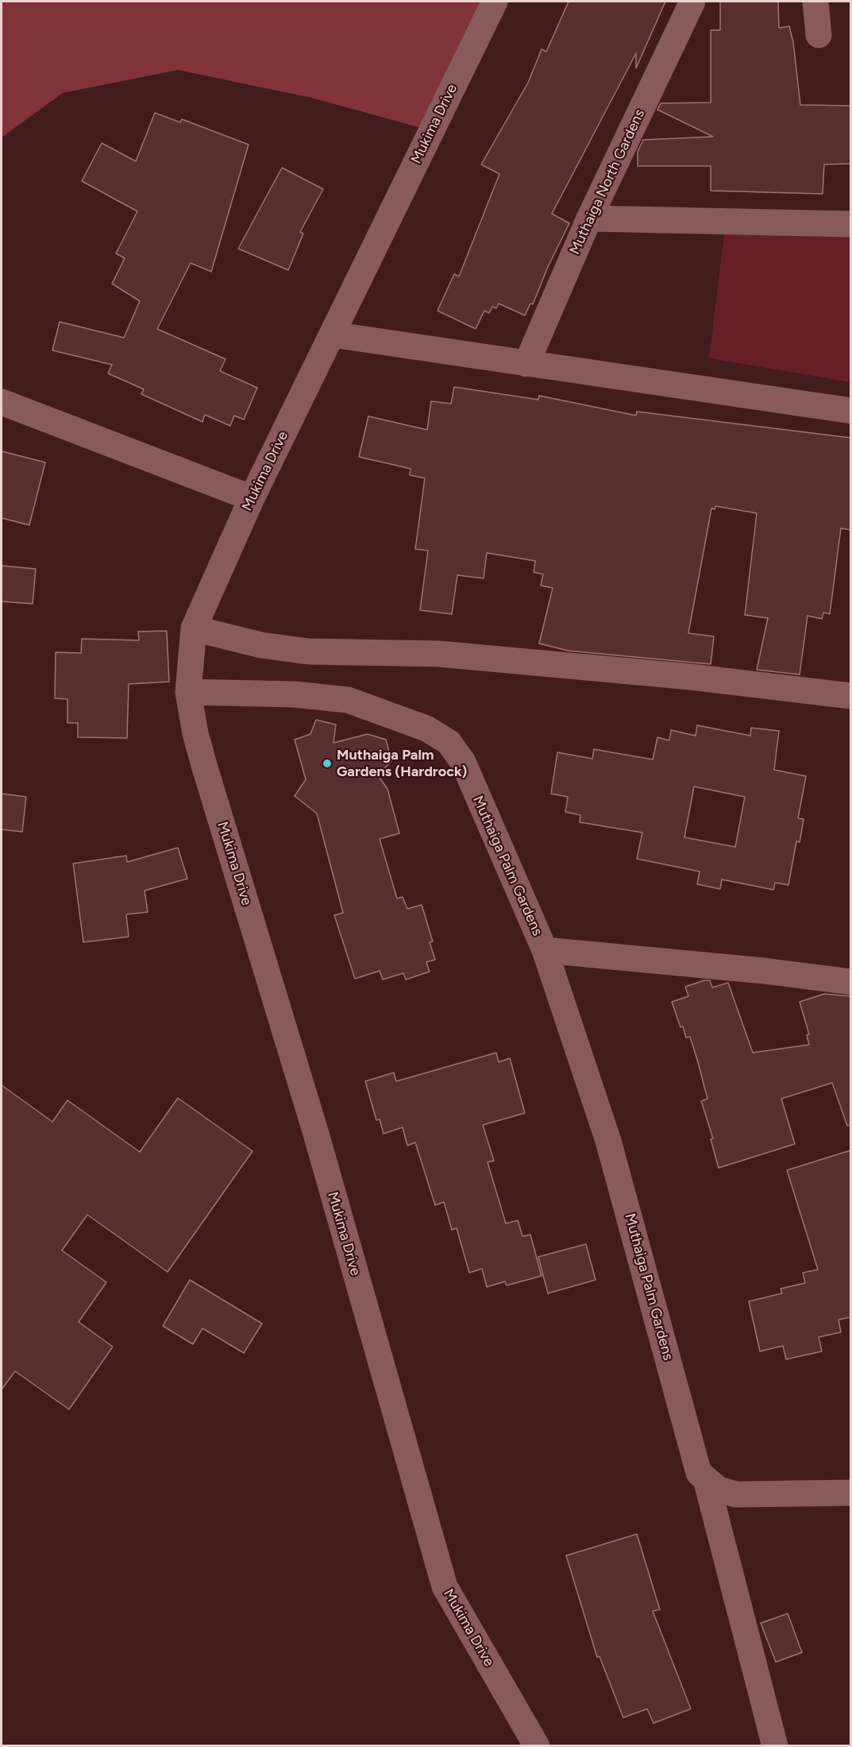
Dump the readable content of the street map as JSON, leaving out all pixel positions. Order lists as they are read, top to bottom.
{
  "streets": {
    "street": ["Mukima Drive", "Muthaiga North Gardens", "Muthaiga Palm Gardens"]
  },
  "crossings": [
    ["Mukima Drive", "Muthaiga Palm Gardens"]
  ],
  "places": ["Muthaiga Palm Gardens (Hardrock)"]
}
